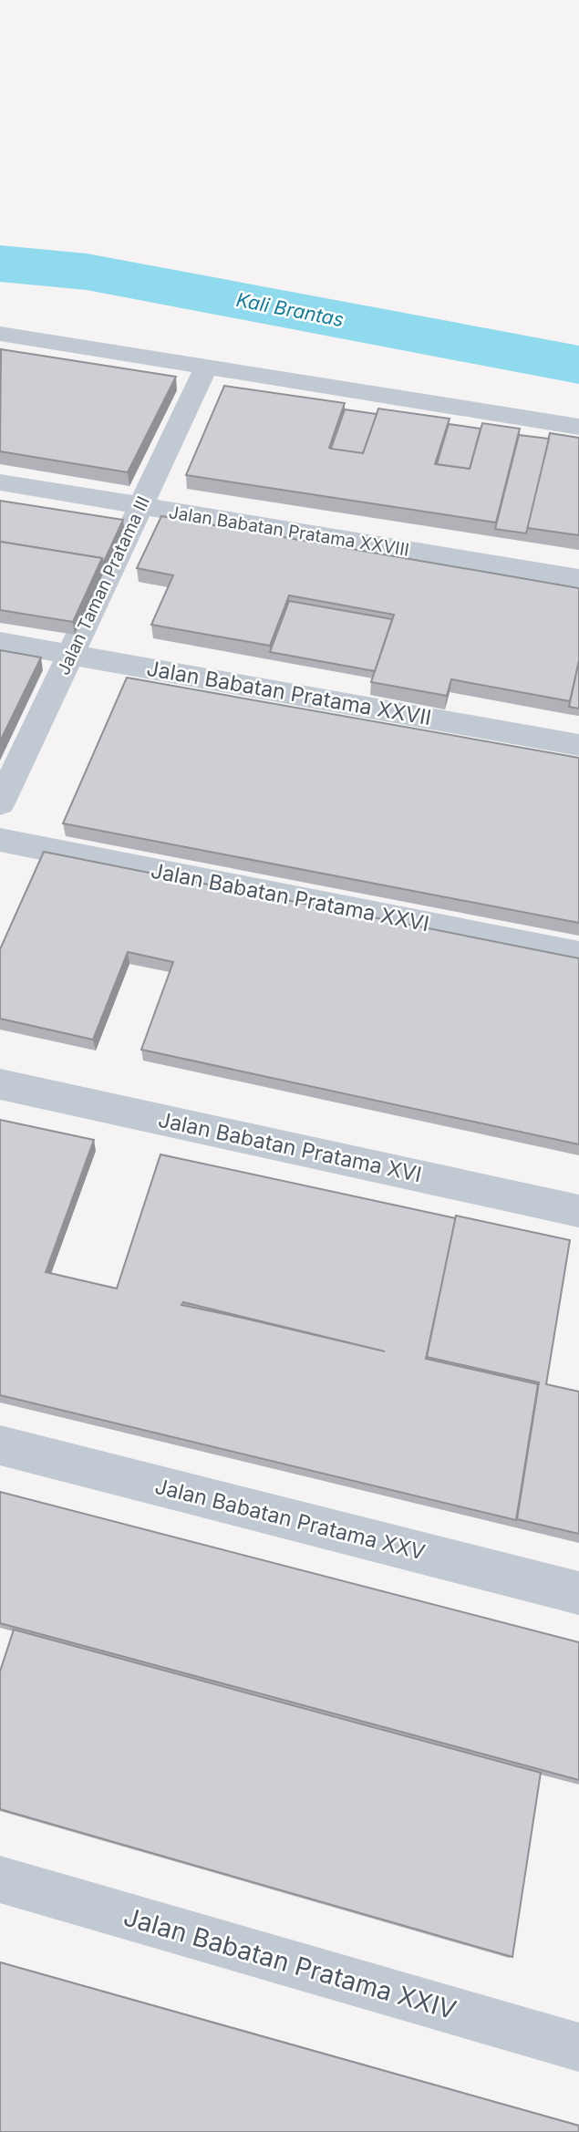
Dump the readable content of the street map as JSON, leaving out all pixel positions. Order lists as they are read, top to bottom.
{
  "streets": {
    "street": [
      "Jalan Babatan Pratama XXVIII",
      "Jalan Taman Pratama III",
      "Jalan Babatan Pratama XXVII",
      "Jalan Babatan Pratama XXVI",
      "Jalan Babatan Pratama XVI",
      "Jalan Babatan Pratama XXV",
      "Jalan Babatan Pratama XXIV"
    ]
  },
  "crossings": [
    ["Jalan Babatan Pratama XXVIII", "Jalan Taman Pratama III"],
    ["Jalan Taman Pratama III", "Jalan Babatan Pratama XXVII"]
  ],
  "water": ["Kali Brantas"]
}
